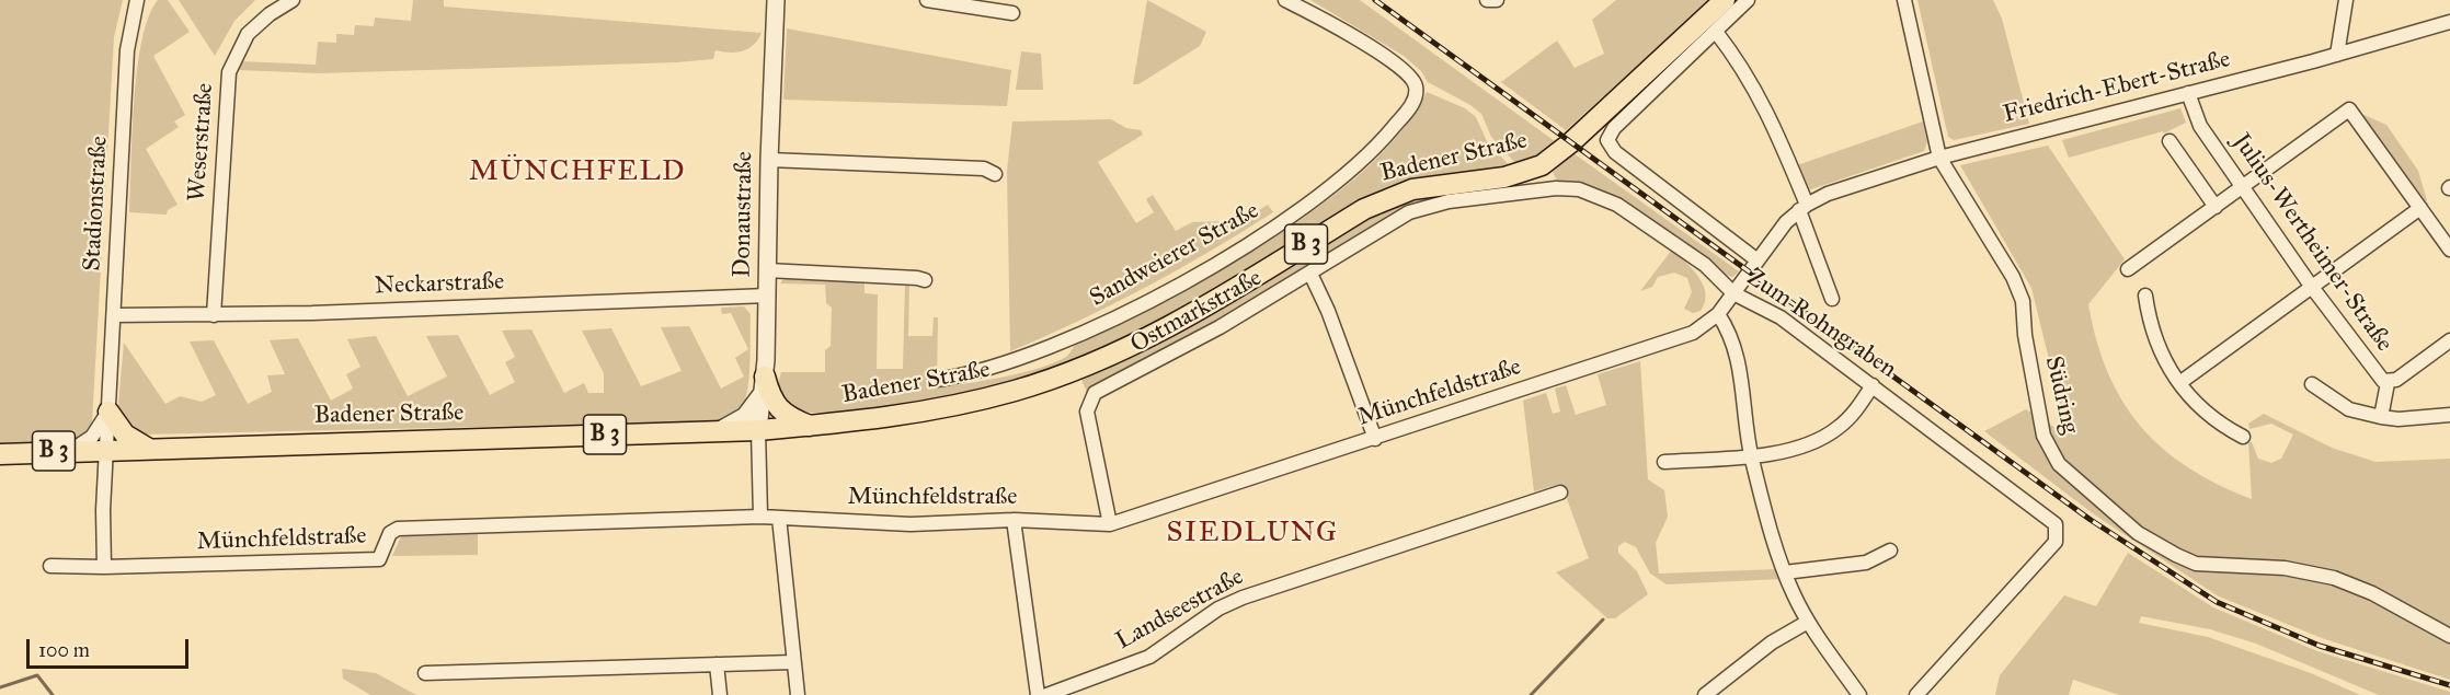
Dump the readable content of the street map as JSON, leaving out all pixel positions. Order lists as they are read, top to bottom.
{
  "streets": {
    "main road": ["Badener Straße", "B 3"],
    "street": [
      "Friedrich-Ebert-Straße",
      "Weserstraße",
      "Stadionstraße",
      "Donaustraße",
      "Julius-Wertheimer-Straße",
      "Sandweierer Straße",
      "Neckarstraße",
      "Ostmarkstraße",
      "Zum Rohngraben",
      "Münchfeldstraße",
      "Südring",
      "Landseestraße"
    ]
  },
  "crossings": [
    ["Friedrich-Ebert-Straße", "Julius-Wertheimer-Straße"],
    ["Friedrich-Ebert-Straße", "Zum Rohngraben"],
    ["Friedrich-Ebert-Straße", "Münchfeldstraße"],
    ["Friedrich-Ebert-Straße", "Südring"],
    ["Weserstraße", "Neckarstraße"],
    ["Badener Straße", "Stadionstraße"],
    ["Badener Straße", "Donaustraße"],
    ["Stadionstraße", "Neckarstraße"],
    ["Donaustraße", "Neckarstraße"],
    ["Ostmarkstraße", "Zum Rohngraben"],
    ["Ostmarkstraße", "Münchfeldstraße"],
    ["Zum Rohngraben", "Münchfeldstraße"]
  ],
  "districts": ["MÜNCHFELD", "SIEDLUNG"],
  "scale_bar": "100 m"
}
